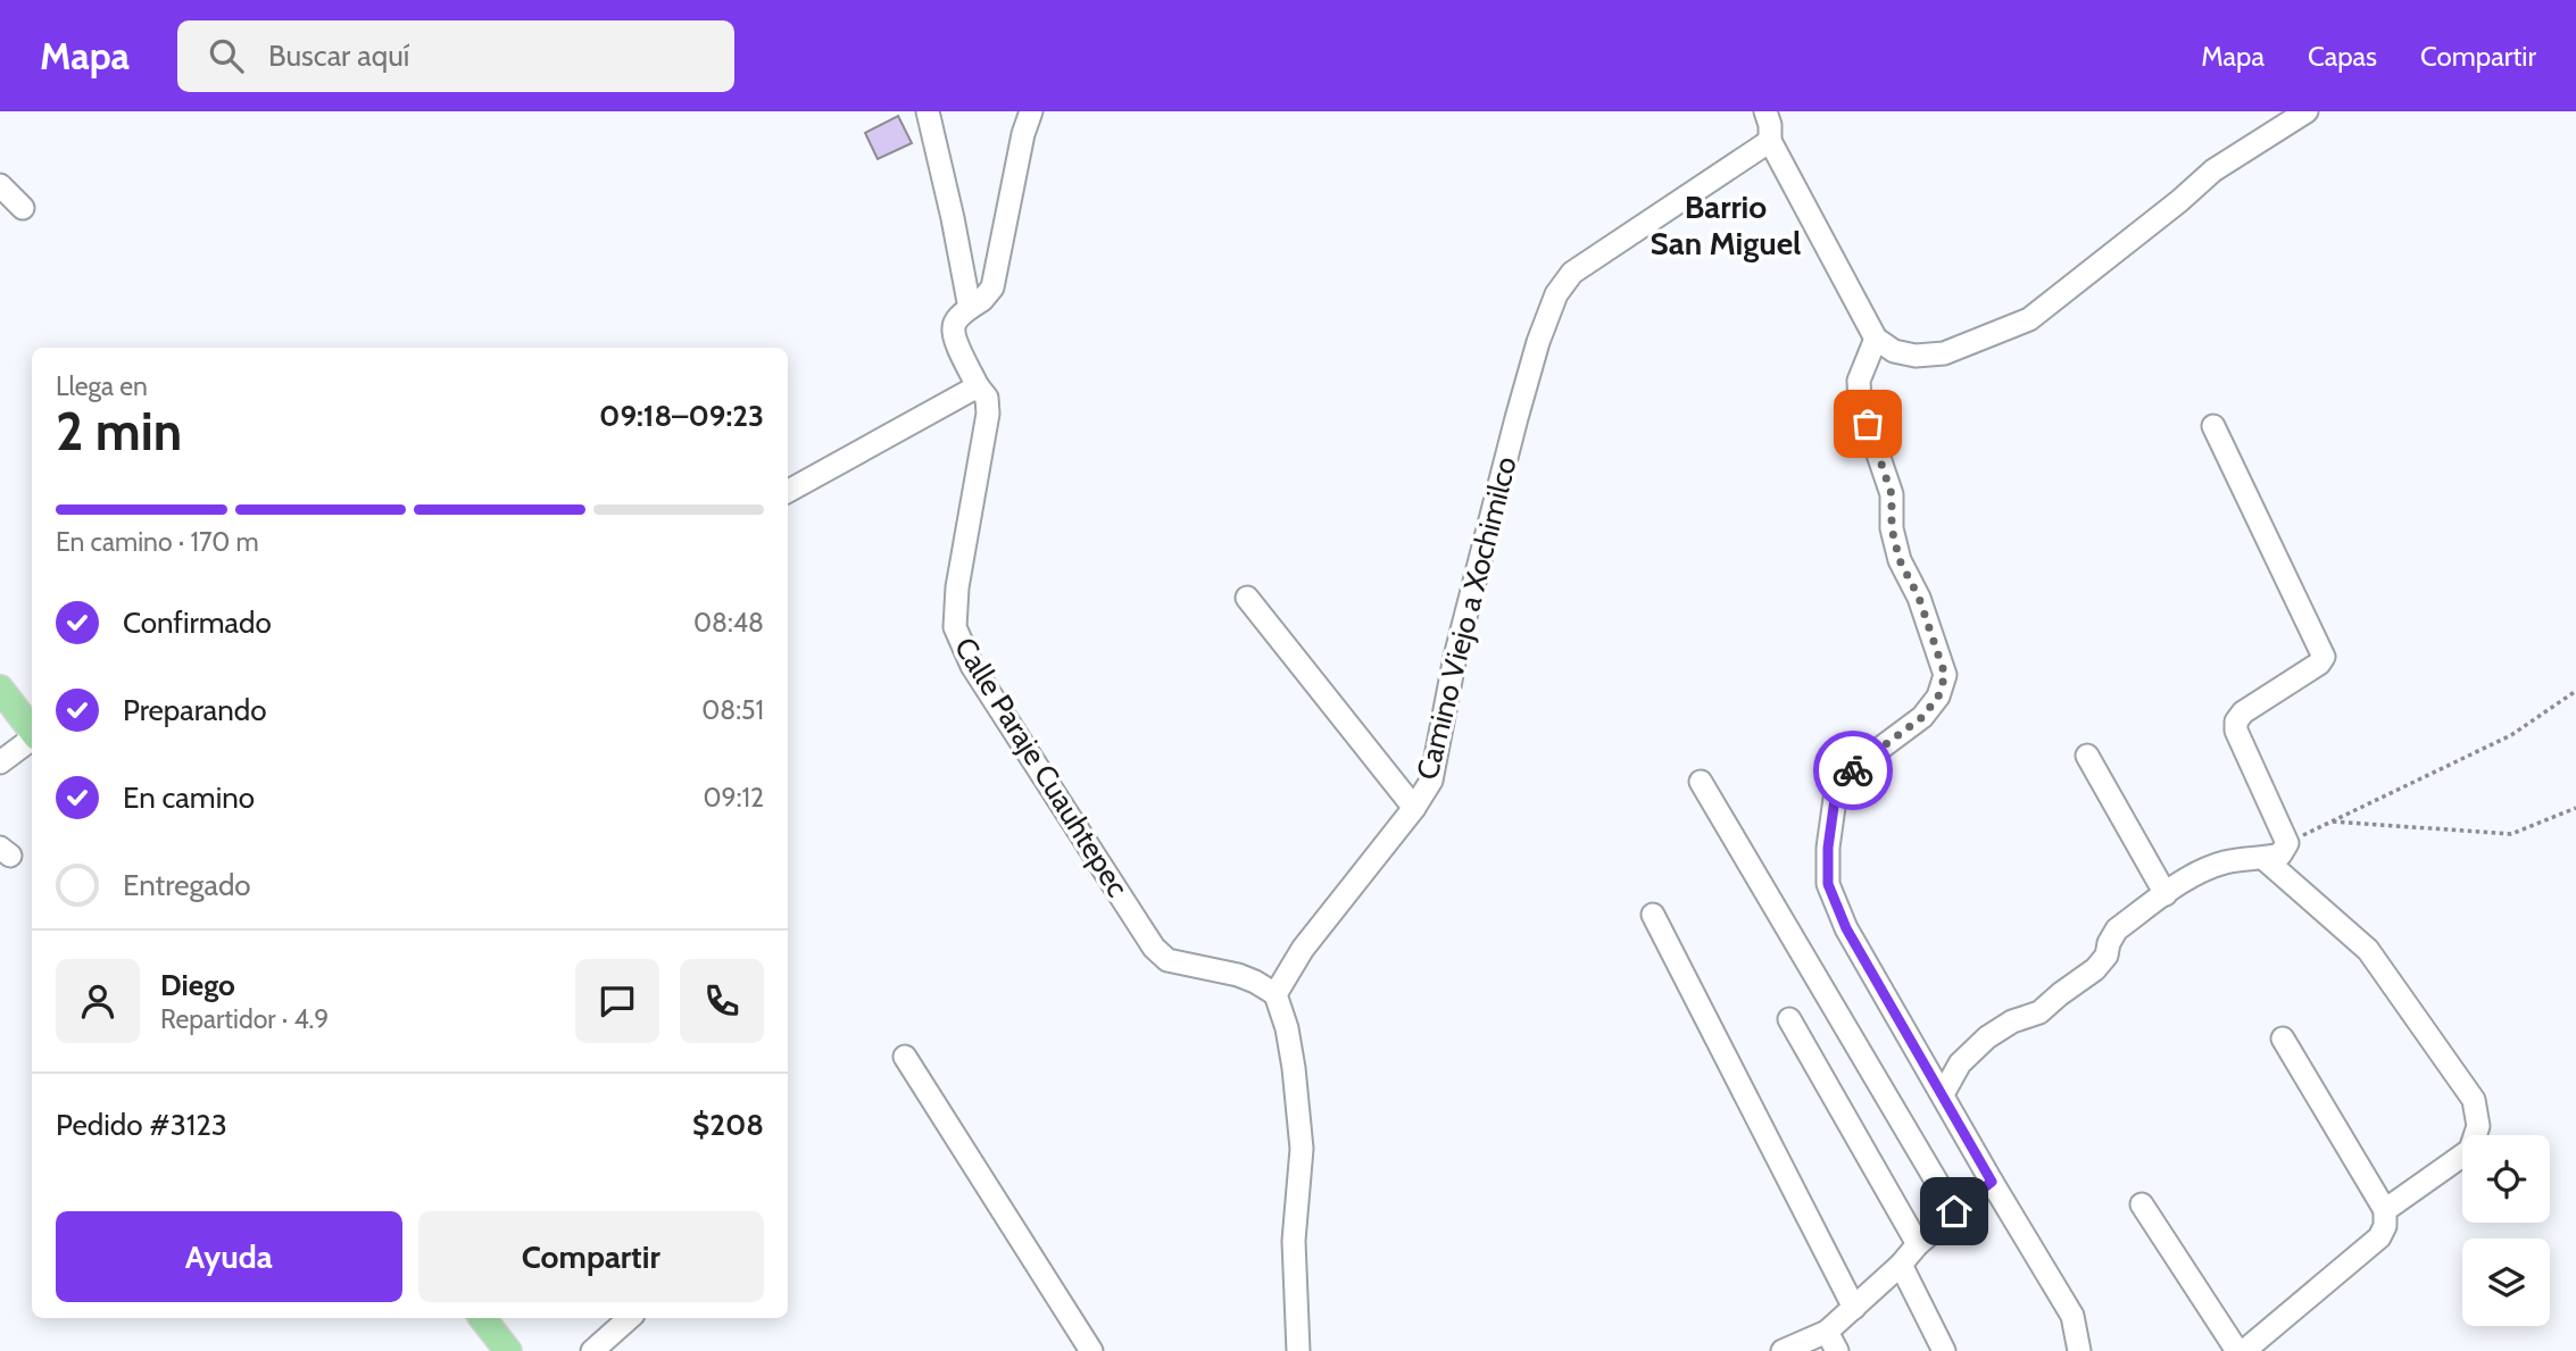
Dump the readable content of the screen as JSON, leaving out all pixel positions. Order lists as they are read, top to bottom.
{
  "streets": {
    "street": ["Camino Viejo a Xochimilco", "Calle Paraje Cuauhtepec"]
  },
  "crossings": [
    ["Camino Viejo a Xochimilco", "Calle Paraje Cuauhtepec"]
  ],
  "districts": ["Barrio San Miguel"],
  "page": {
    "header": "Mapa",
    "search": "Buscar aquí",
    "nav": ["Mapa", "Capas", "Compartir"],
    "heading": ["2 min", "Llega en", "09:18–09:23"],
    "panel": [
      "Diego",
      "Repartidor · 4.9",
      "Pedido #3123",
      "$208"
    ],
    "bar": "En camino · 170 m",
    "list": [
      ["Confirmado", "08:48"],
      ["Preparando", "08:51"],
      ["En camino", "09:12"],
      "Entregado"
    ],
    "buttons": ["Ayuda", "Compartir"]
  }
}
